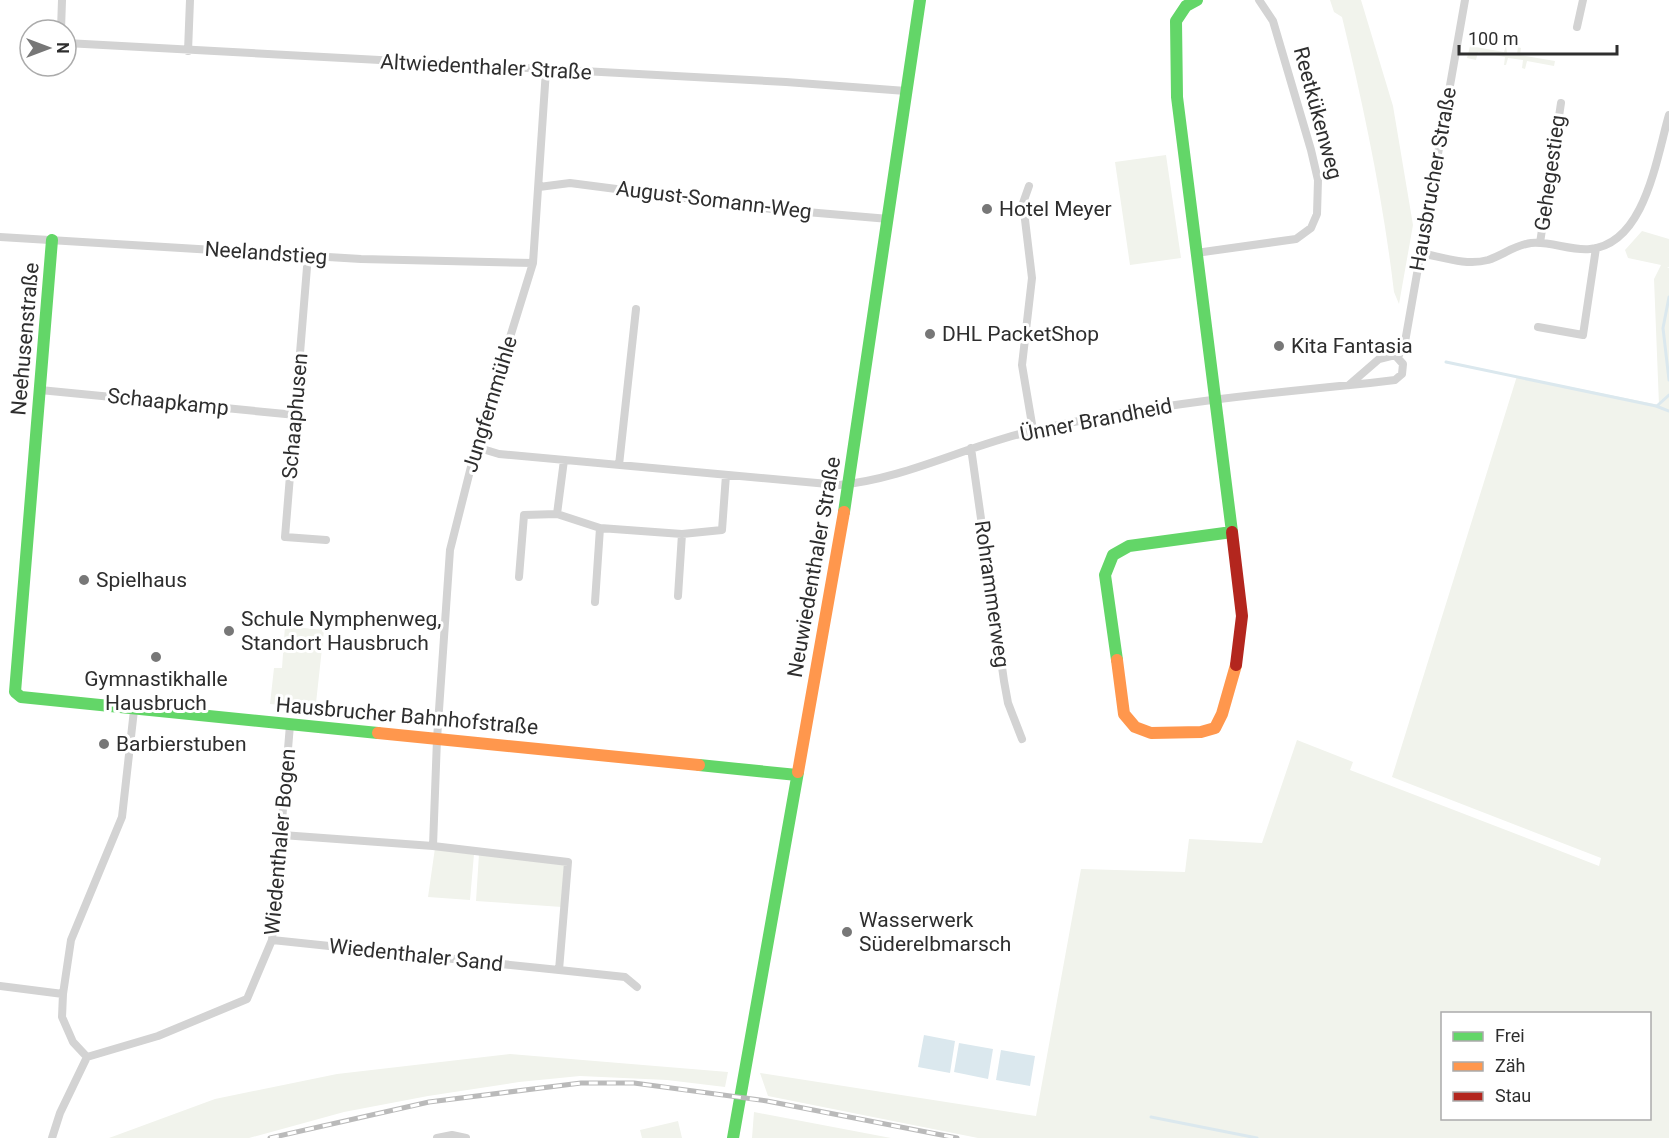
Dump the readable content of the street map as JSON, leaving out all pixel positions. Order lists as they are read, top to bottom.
{
  "streets": {
    "street": [
      "Altwiedenthaler Straße",
      "Reetkükenweg",
      "Gehegestieg",
      "Hausbrucher Straße",
      "August-Somann-Weg",
      "Neelandstieg",
      "Neehusenstraße",
      "Schaapkamp",
      "Jungfernmühle",
      "Schaaphusen",
      "Ünner Brandheid",
      "Neuwiedenthaler Straße",
      "Rohrammerweg",
      "Hausbrucher Bahnhofstraße",
      "Wiedenthaler Bogen",
      "Wiedenthaler Sand"
    ]
  },
  "crossings": [
    ["Altwiedenthaler Straße", "Jungfernmühle"],
    ["Altwiedenthaler Straße", "Neuwiedenthaler Straße"],
    ["Hausbrucher Straße", "Ünner Brandheid"],
    ["August-Somann-Weg", "Jungfernmühle"],
    ["August-Somann-Weg", "Neuwiedenthaler Straße"],
    ["Neelandstieg", "Neehusenstraße"],
    ["Neelandstieg", "Jungfernmühle"],
    ["Neelandstieg", "Schaaphusen"],
    ["Neehusenstraße", "Schaapkamp"],
    ["Neehusenstraße", "Hausbrucher Bahnhofstraße"],
    ["Schaapkamp", "Schaaphusen"],
    ["Jungfernmühle", "Ünner Brandheid"],
    ["Jungfernmühle", "Hausbrucher Bahnhofstraße"],
    ["Ünner Brandheid", "Neuwiedenthaler Straße"],
    ["Ünner Brandheid", "Rohrammerweg"],
    ["Neuwiedenthaler Straße", "Hausbrucher Bahnhofstraße"],
    ["Hausbrucher Bahnhofstraße", "Wiedenthaler Bogen"],
    ["Wiedenthaler Bogen", "Wiedenthaler Sand"]
  ],
  "places": [
    "Hotel Meyer",
    "DHL PacketShop",
    "Kita Fantasia",
    "Spielhaus",
    "Schule Nymphenweg, Standort Hausbruch",
    "Gymnastikhalle Hausbruch",
    "Barbierstuben",
    "Wasserwerk Süderelbmarsch"
  ],
  "legend": ["Frei", "Zäh", "Stau"],
  "scale_bar": "100 m",
  "north": "right"
}
